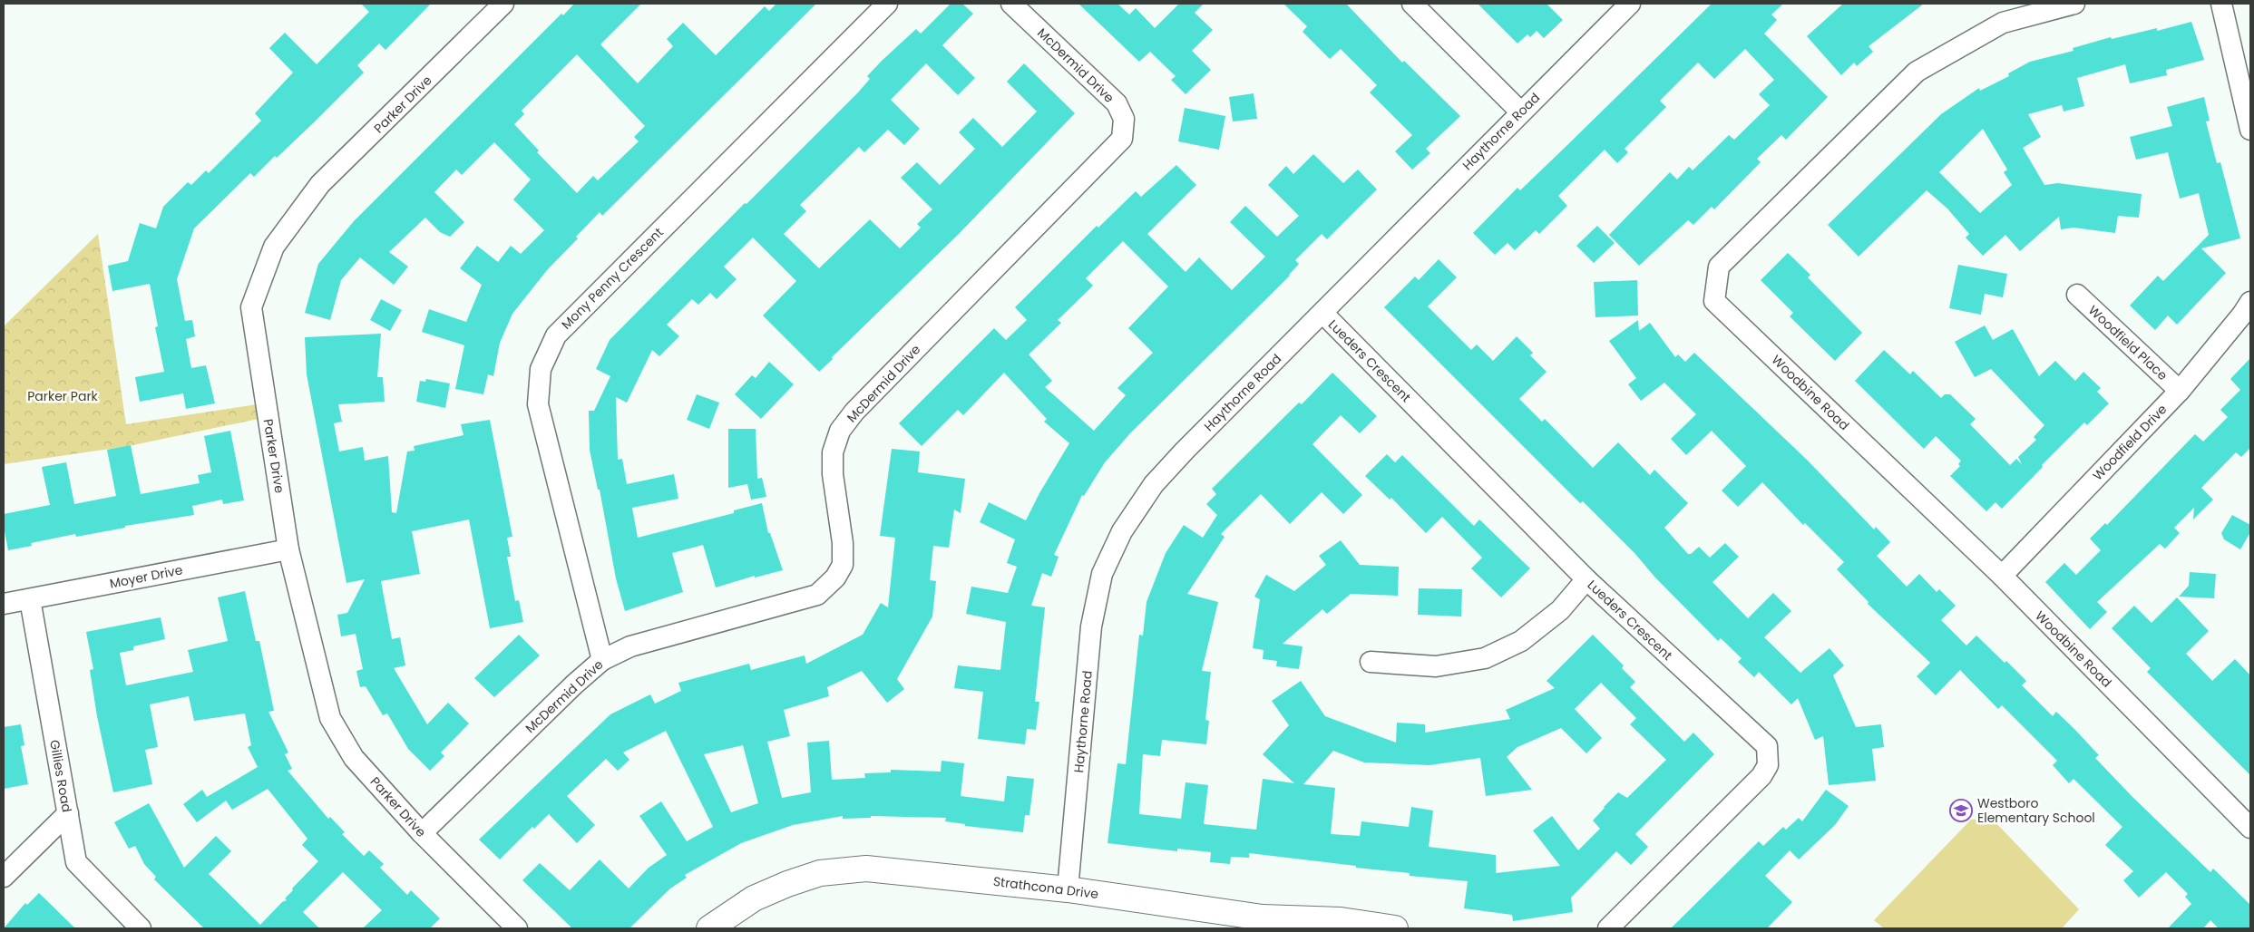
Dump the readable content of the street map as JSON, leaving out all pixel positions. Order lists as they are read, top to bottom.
{
  "streets": {
    "street": [
      "McDermid Drive",
      "Parker Drive",
      "Haythorne Road",
      "Mony Penny Crescent",
      "Woodfield Place",
      "Lueders Crescent",
      "Woodbine Road",
      "Woodfield Drive",
      "Moyer Drive",
      "Gillies Road",
      "Strathcona Drive"
    ]
  },
  "crossings": [
    ["McDermid Drive", "Parker Drive"],
    ["McDermid Drive", "Mony Penny Crescent"],
    ["Parker Drive", "Moyer Drive"],
    ["Haythorne Road", "Lueders Crescent"],
    ["Haythorne Road", "Strathcona Drive"],
    ["Woodfield Place", "Woodfield Drive"],
    ["Woodbine Road", "Woodfield Drive"],
    ["Moyer Drive", "Gillies Road"]
  ],
  "parks": ["Parker Park"],
  "places": {
    "school or university": ["Westboro Elementary School"]
  }
}
